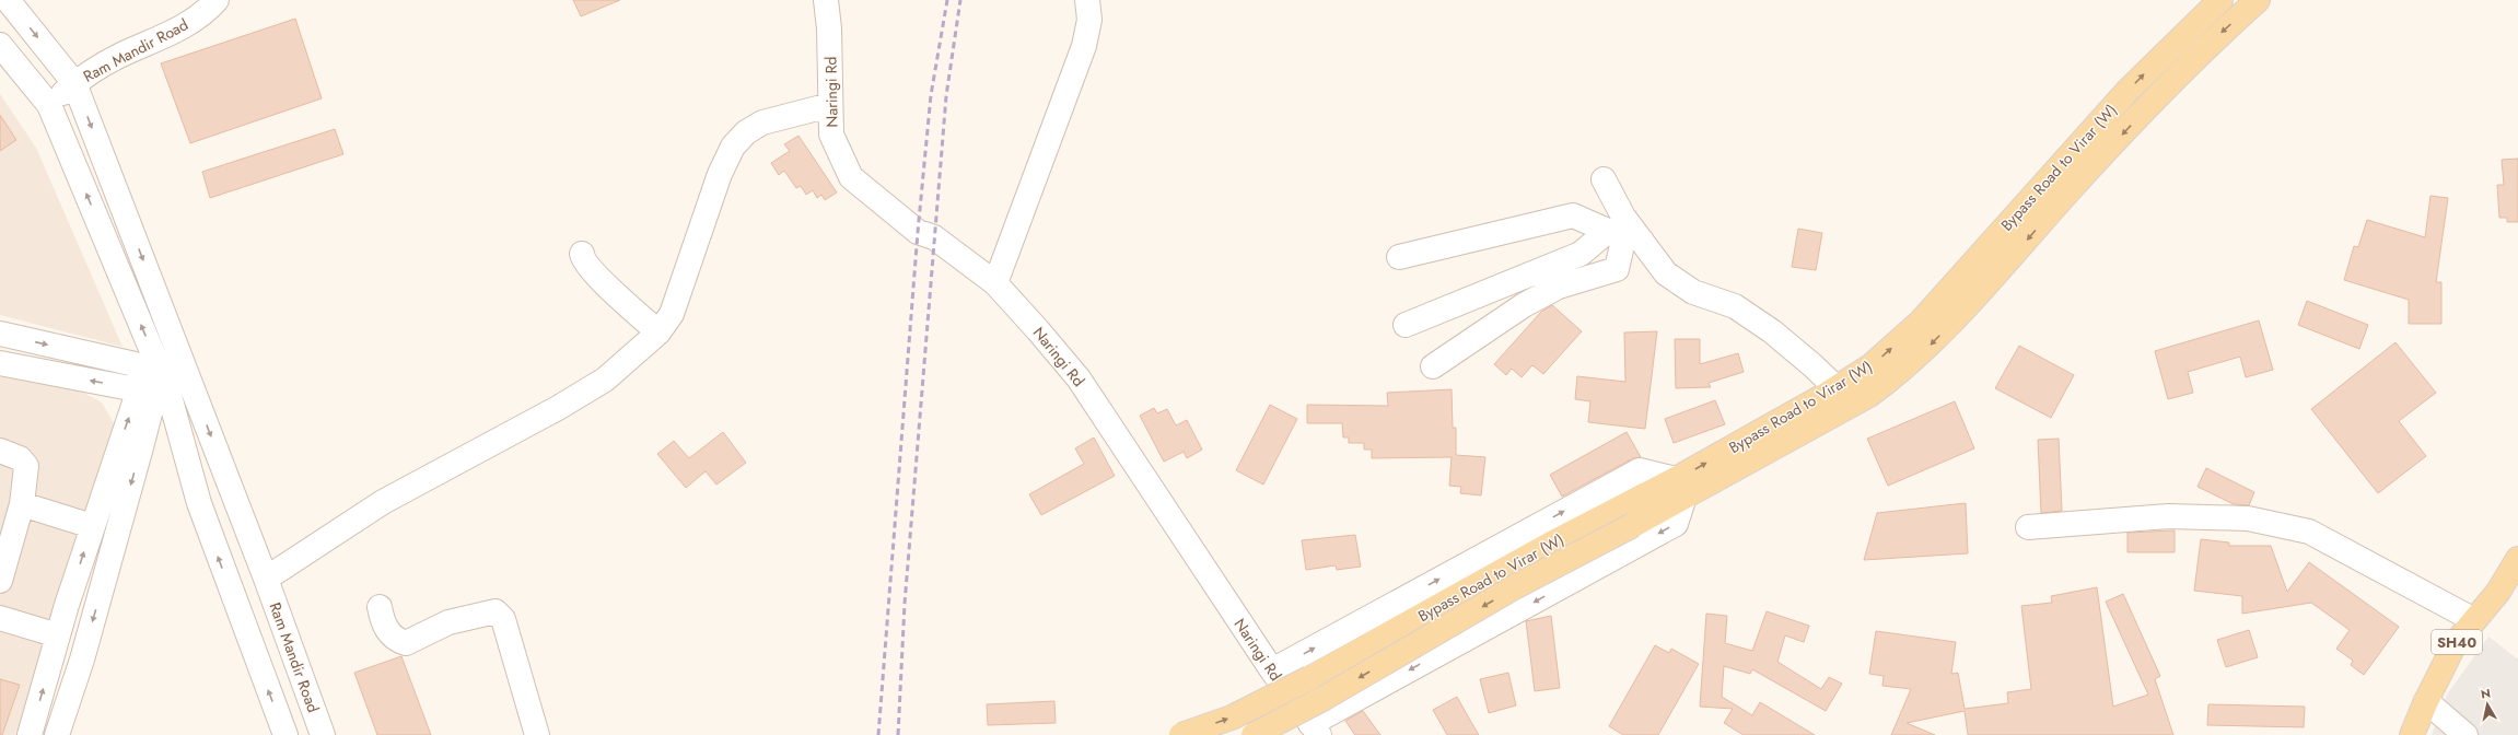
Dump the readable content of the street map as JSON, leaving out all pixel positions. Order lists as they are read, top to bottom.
{
  "streets": {
    "main road": ["Bypass Road to Virar (W)", "SH40"],
    "street": ["Ram Mandir Road", "Naringi Rd"]
  },
  "north": "top"
}
